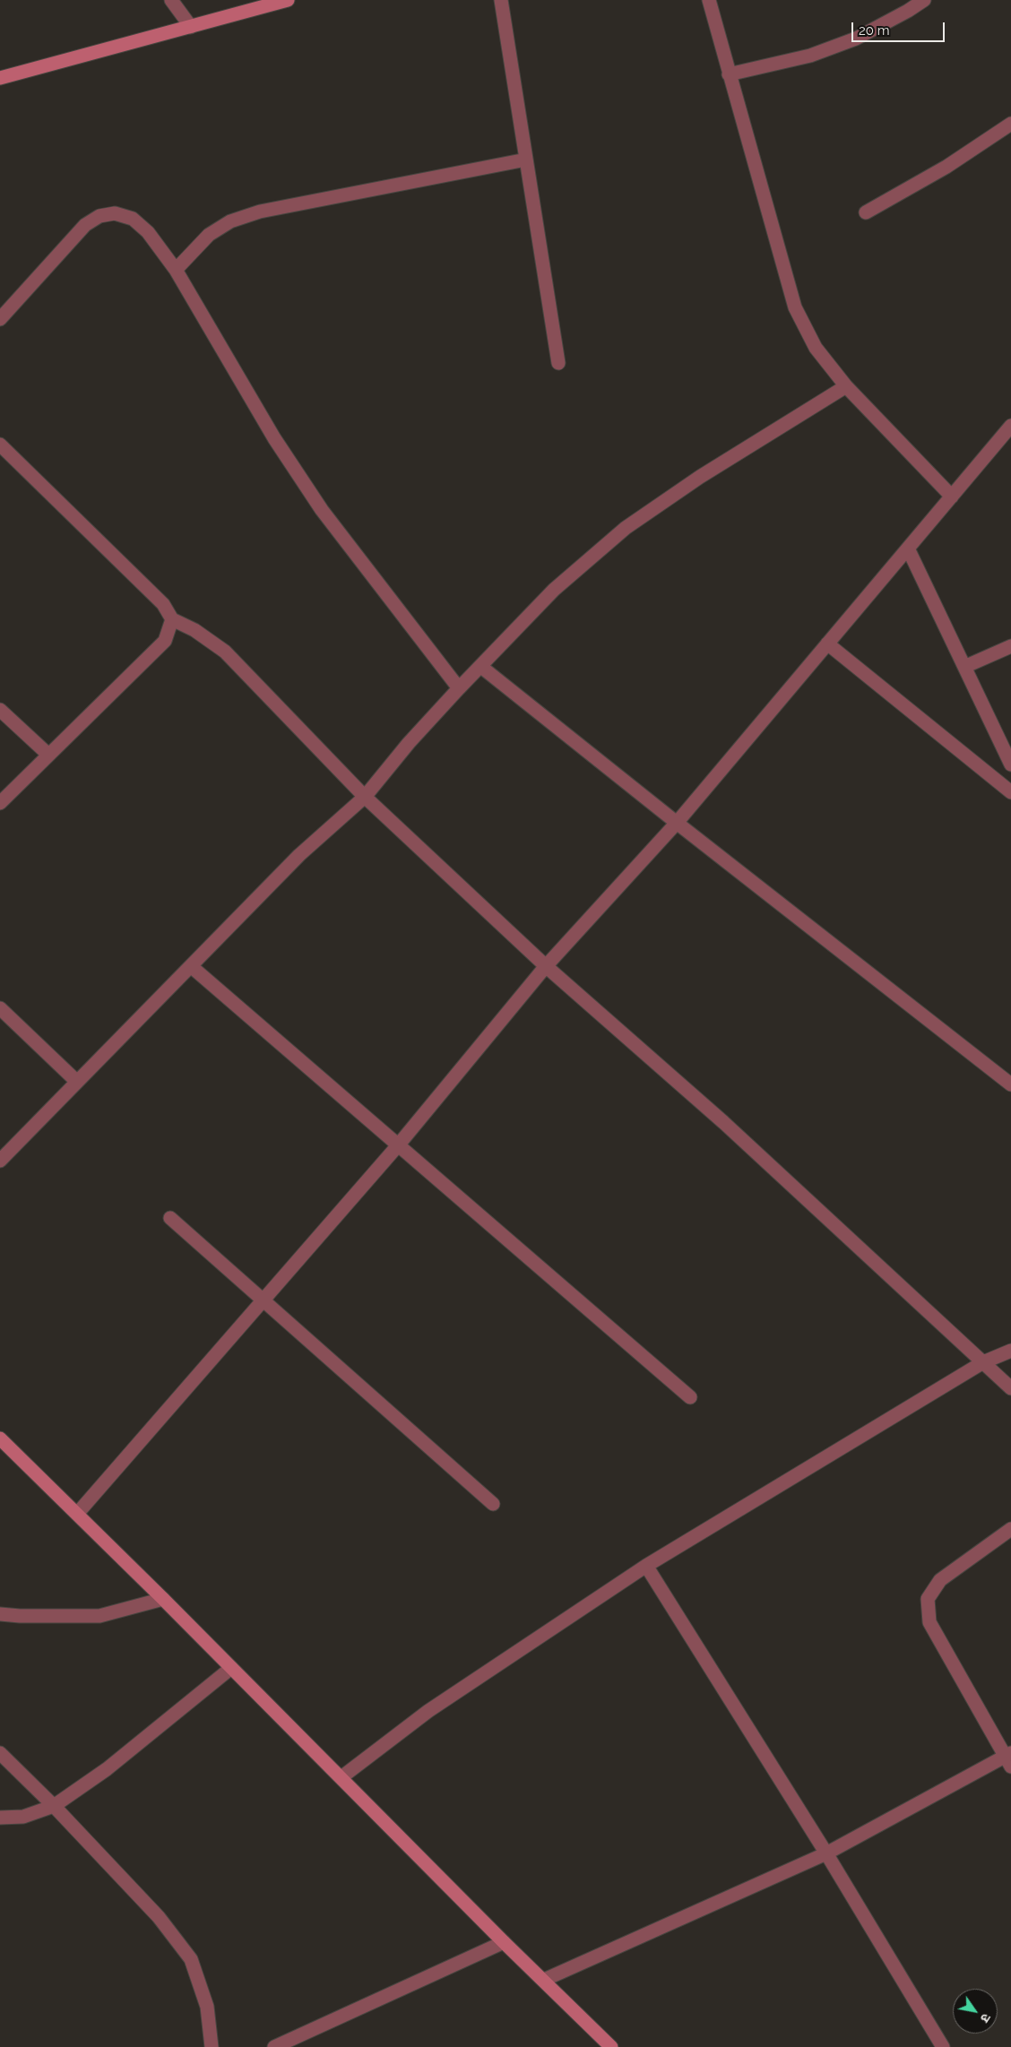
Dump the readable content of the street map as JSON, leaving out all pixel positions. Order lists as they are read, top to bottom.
{
  "scale_bar": "20 m",
  "north": "bottom right"
}
